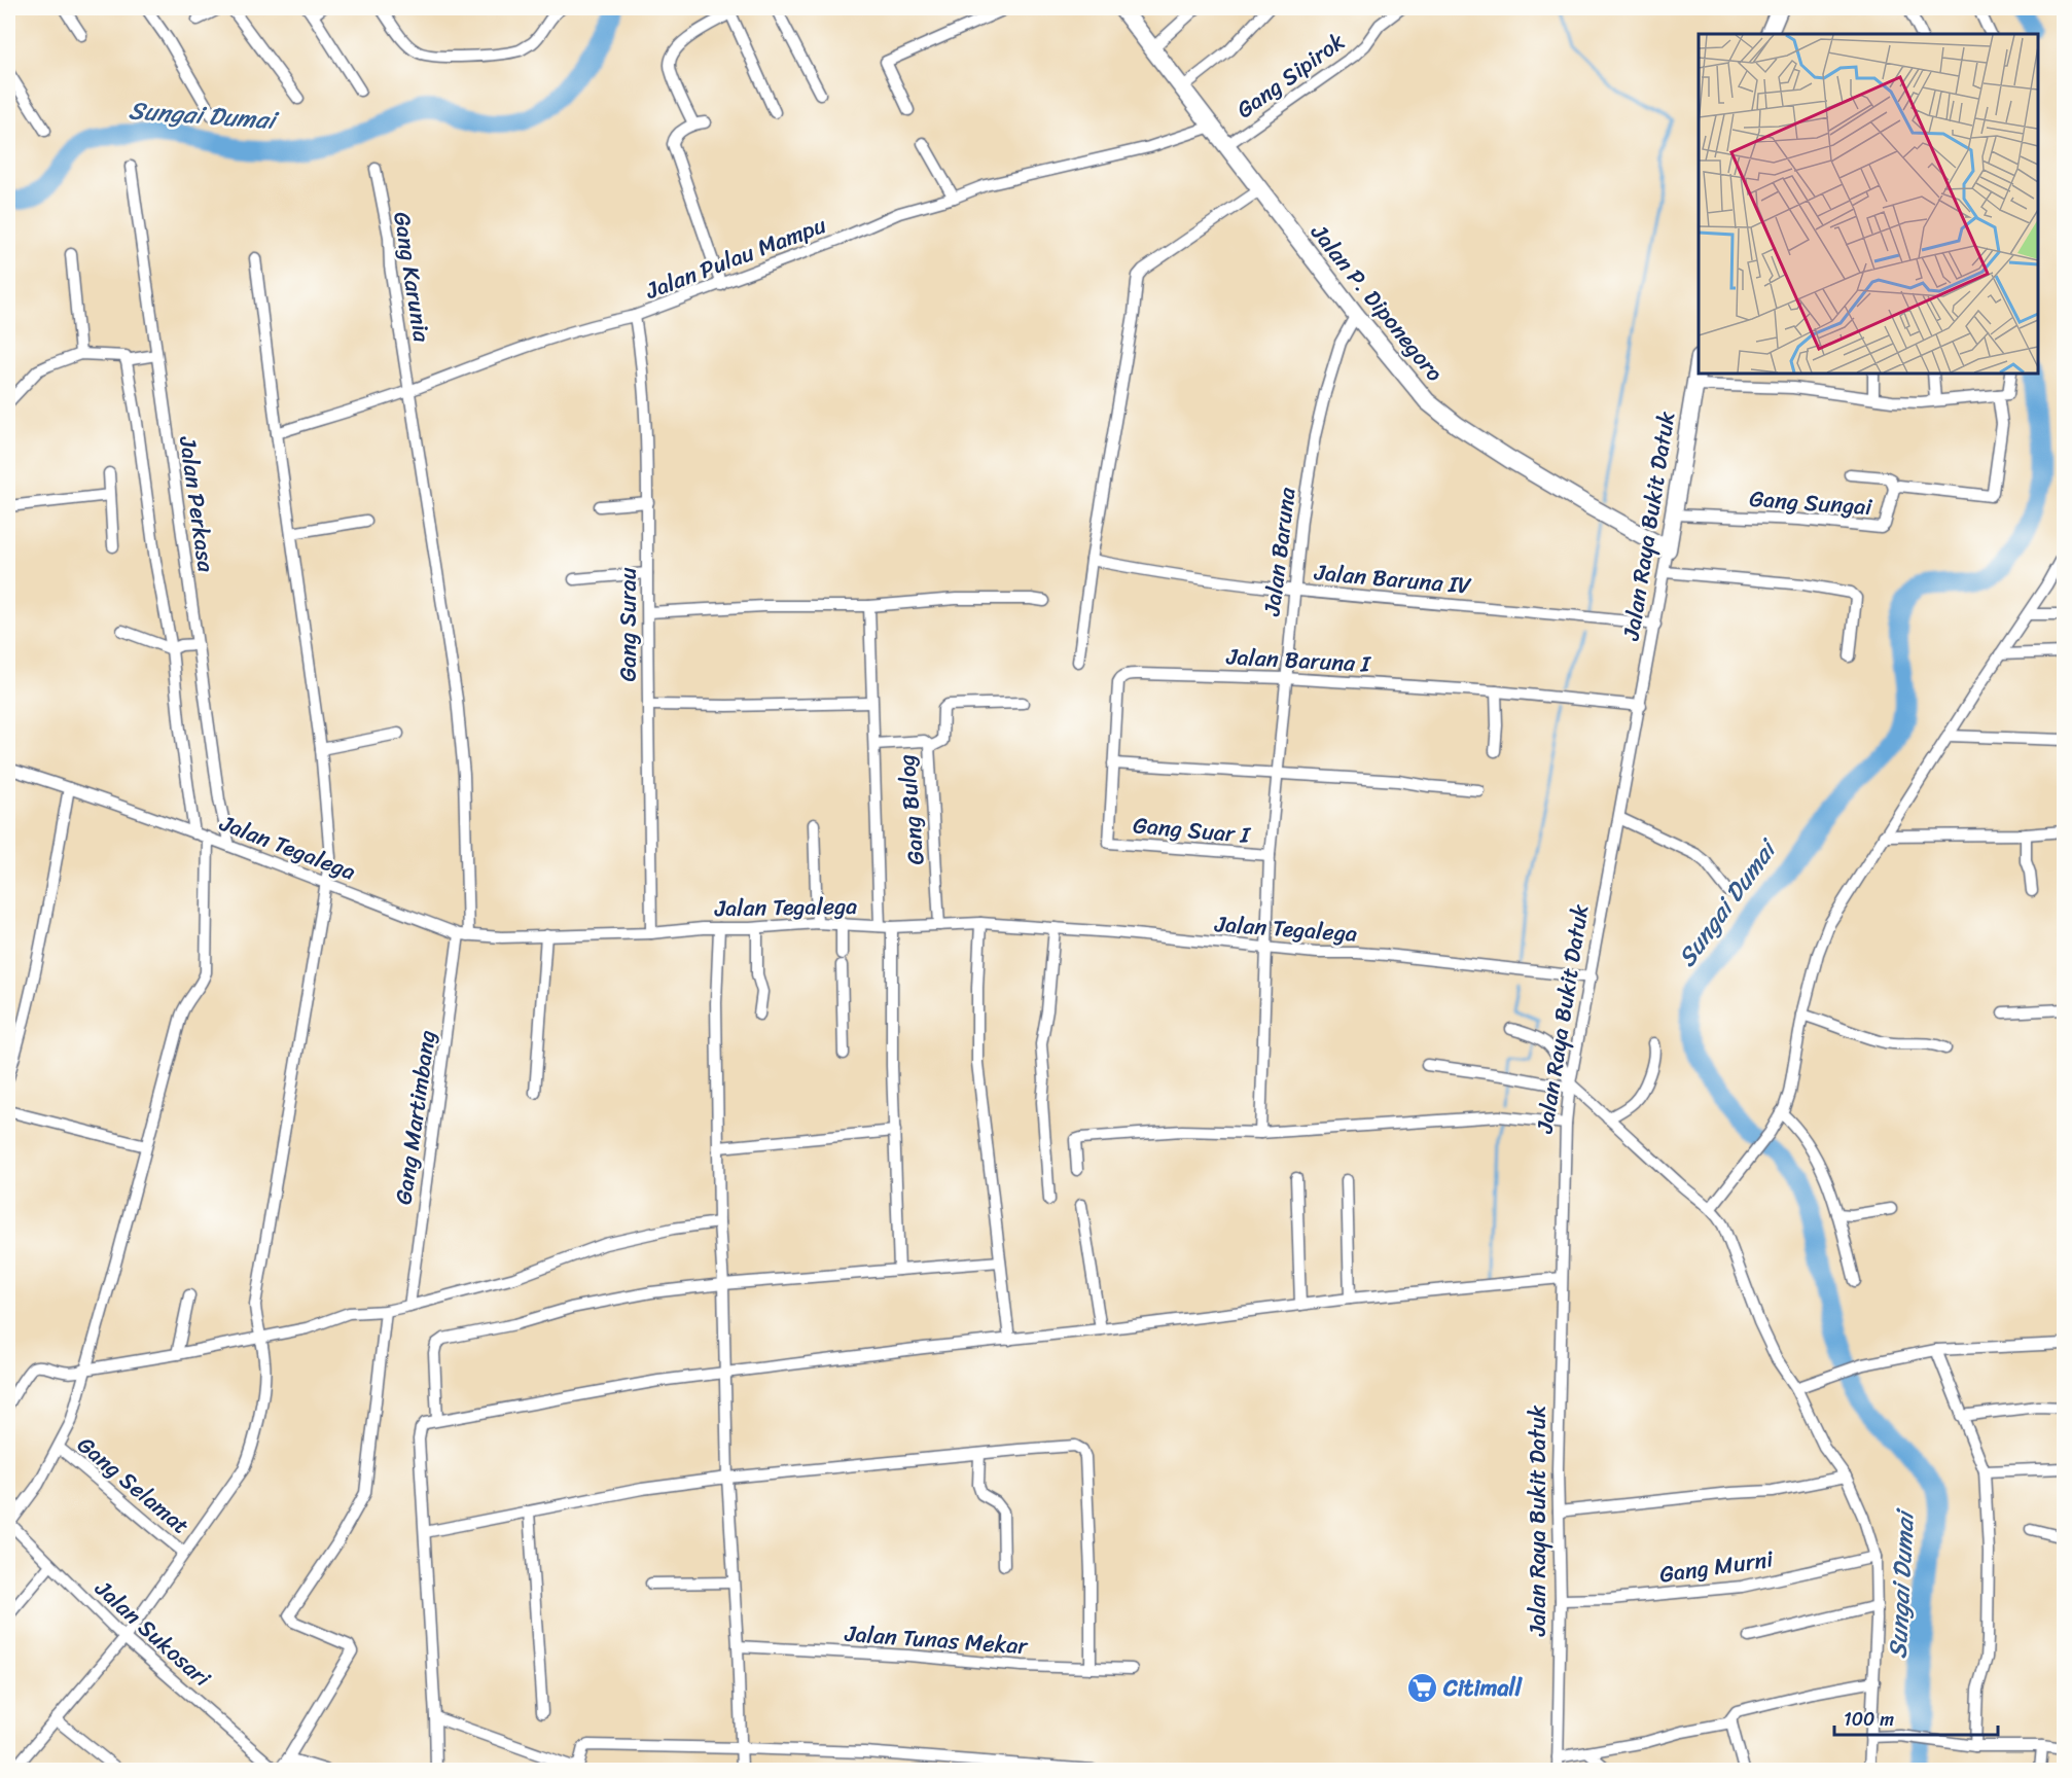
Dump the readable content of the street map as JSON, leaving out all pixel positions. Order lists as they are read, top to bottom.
{
  "streets": {
    "main road": ["Jalan P. Diponegoro", "Jalan Raya Bukit Datuk"],
    "street": [
      "Gang Sipirok",
      "Jalan Pulau Mampu",
      "Gang Karunia",
      "Gang Sungai",
      "Jalan Perkasa",
      "Jalan Baruna",
      "Jalan Baruna IV",
      "Gang Surau",
      "Jalan Baruna I",
      "Gang Bulog",
      "Gang Suar I",
      "Jalan Tegalega",
      "Gang Martimbang",
      "Gang Selamat",
      "Gang Murni",
      "Jalan Sukosari",
      "Jalan Tunas Mekar"
    ]
  },
  "crossings": [
    ["Gang Sipirok", "Jalan P. Diponegoro"],
    ["Jalan Pulau Mampu", "Gang Karunia"],
    ["Jalan Pulau Mampu", "Jalan P. Diponegoro"],
    ["Jalan Pulau Mampu", "Gang Surau"],
    ["Gang Karunia", "Jalan Tegalega"],
    ["Gang Karunia", "Gang Martimbang"],
    ["Jalan P. Diponegoro", "Jalan Raya Bukit Datuk"],
    ["Jalan P. Diponegoro", "Jalan Baruna"],
    ["Gang Sungai", "Jalan Raya Bukit Datuk"],
    ["Jalan Perkasa", "Jalan Tegalega"],
    ["Jalan Raya Bukit Datuk", "Jalan Baruna IV"],
    ["Jalan Raya Bukit Datuk", "Jalan Baruna I"],
    ["Jalan Raya Bukit Datuk", "Jalan Tegalega"],
    ["Jalan Raya Bukit Datuk", "Gang Murni"],
    ["Jalan Baruna", "Jalan Baruna IV"],
    ["Jalan Baruna", "Jalan Baruna I"],
    ["Jalan Baruna", "Gang Suar I"],
    ["Jalan Baruna", "Jalan Tegalega"],
    ["Gang Surau", "Jalan Tegalega"],
    ["Jalan Baruna I", "Gang Suar I"],
    ["Gang Bulog", "Jalan Tegalega"],
    ["Jalan Tegalega", "Gang Martimbang"]
  ],
  "water": ["Sungai Dumai"],
  "places": {
    "supermarket": ["Citimall"]
  },
  "scale_bar": "100 m"
}
